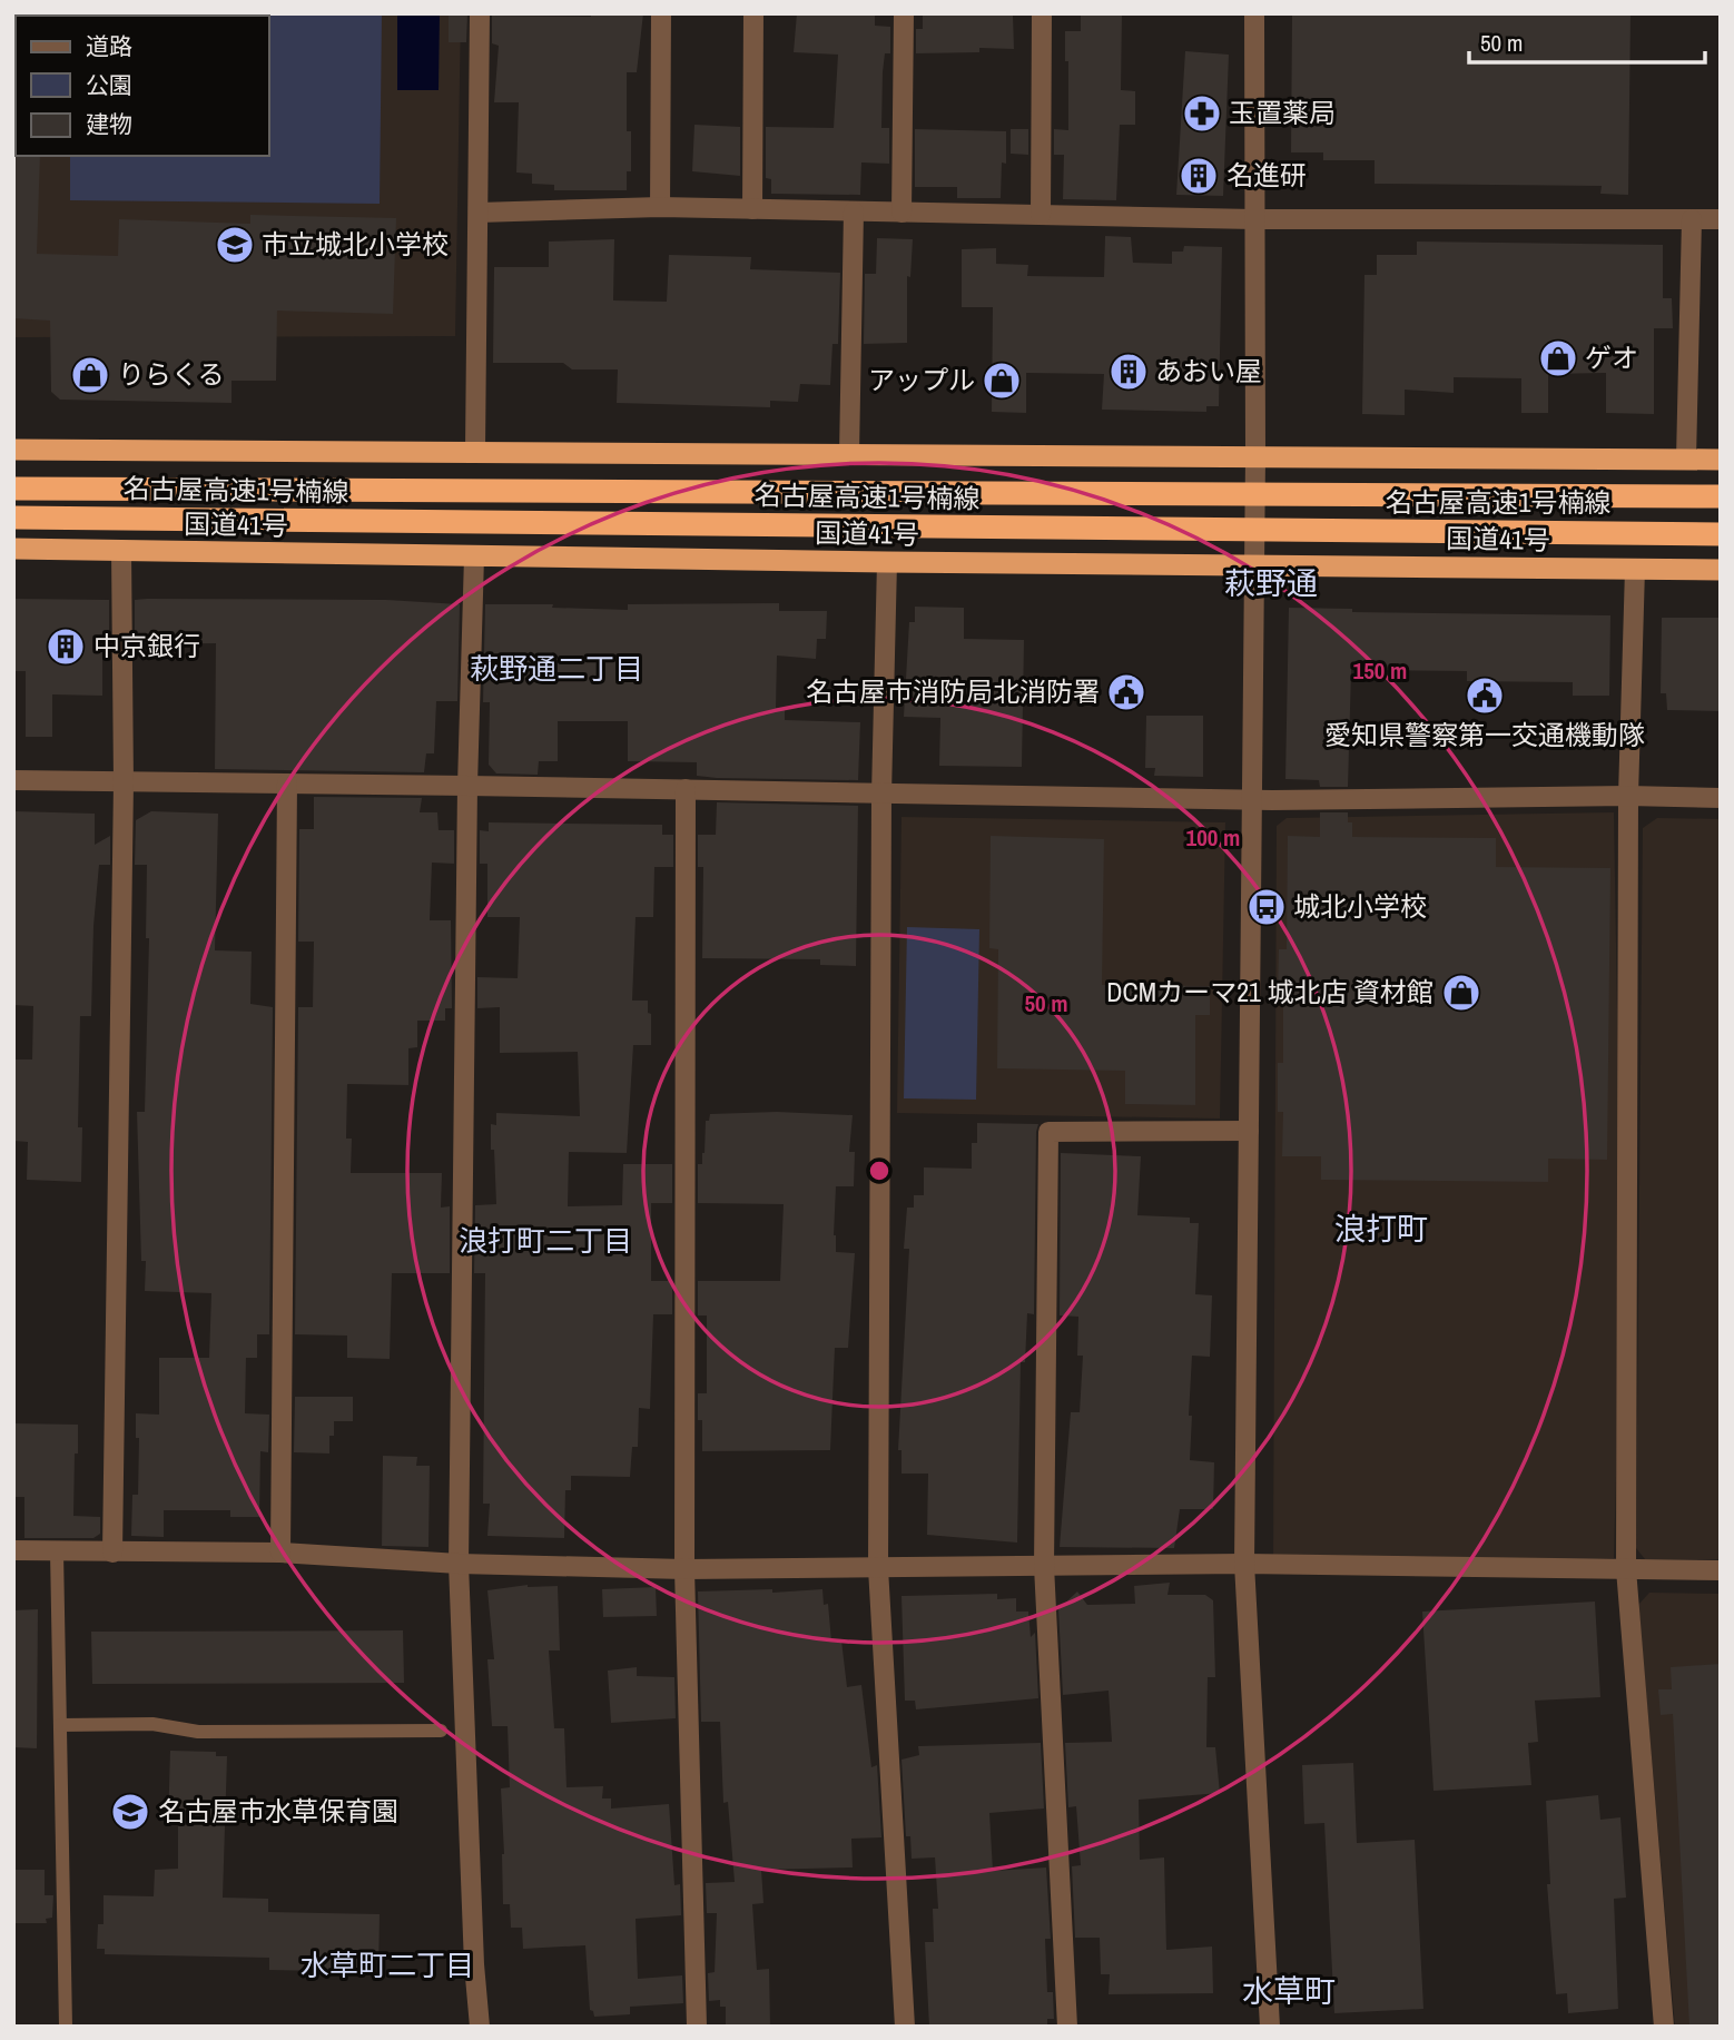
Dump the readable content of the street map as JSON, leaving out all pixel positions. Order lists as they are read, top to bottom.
{
  "streets": {
    "highway": ["名古屋高速1号楠線", "国道41号"]
  },
  "districts": [
    "萩野通",
    "萩野通二丁目",
    "浪打町",
    "浪打町二丁目",
    "水草町二丁目",
    "水草町"
  ],
  "places": {
    "pharmacy": ["玉置薬局"],
    "building": ["名進研", "あおい屋", "中京銀行"],
    "school or university": ["市立城北小学校", "名古屋市水草保育園"],
    "shop": [
      "ゲオ",
      "りらくる",
      "アップル",
      "DCMカーマ21 城北店 資材館"
    ],
    "public building": ["名古屋市消防局北消防署", "愛知県警察第一交通機動隊"],
    "bus stop": ["城北小学校"]
  },
  "legend": ["道路", "公園", "建物"],
  "scale_bar": "50 m",
  "rings": ["150 m", "100 m", "50 m"]
}
